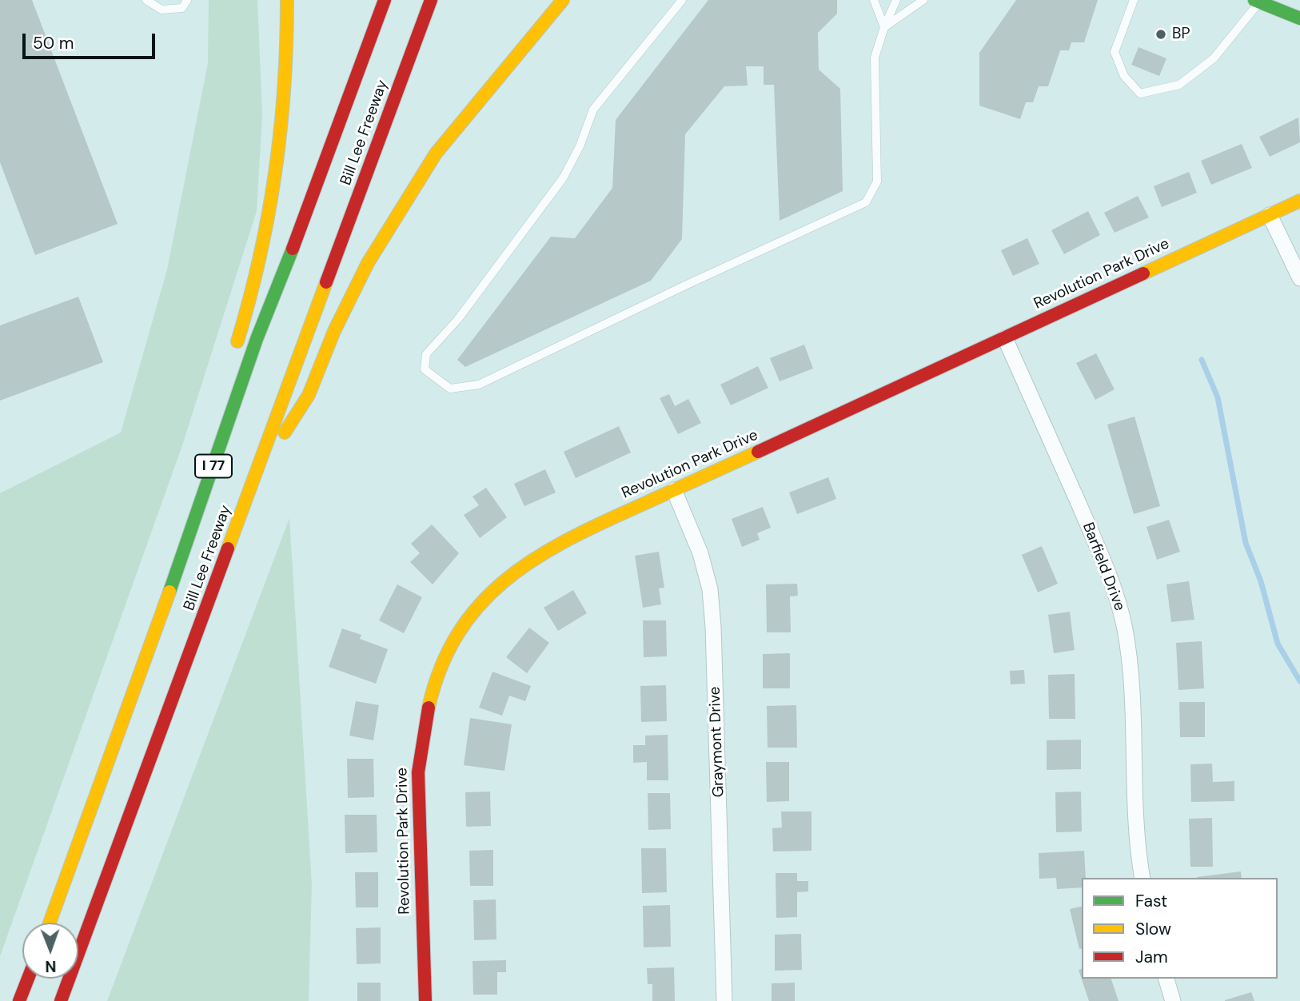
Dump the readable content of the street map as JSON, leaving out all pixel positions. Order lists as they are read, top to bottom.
{
  "streets": {
    "main road": ["Bill Lee Freeway", "Revolution Park Drive", "I 77"],
    "street": ["Barfield Drive", "Graymont Drive"]
  },
  "crossings": [
    ["Revolution Park Drive", "Barfield Drive"],
    ["Revolution Park Drive", "Graymont Drive"]
  ],
  "places": ["BP"],
  "legend": ["Fast", "Slow", "Jam"],
  "scale_bar": "50 m",
  "north": "bottom"
}
